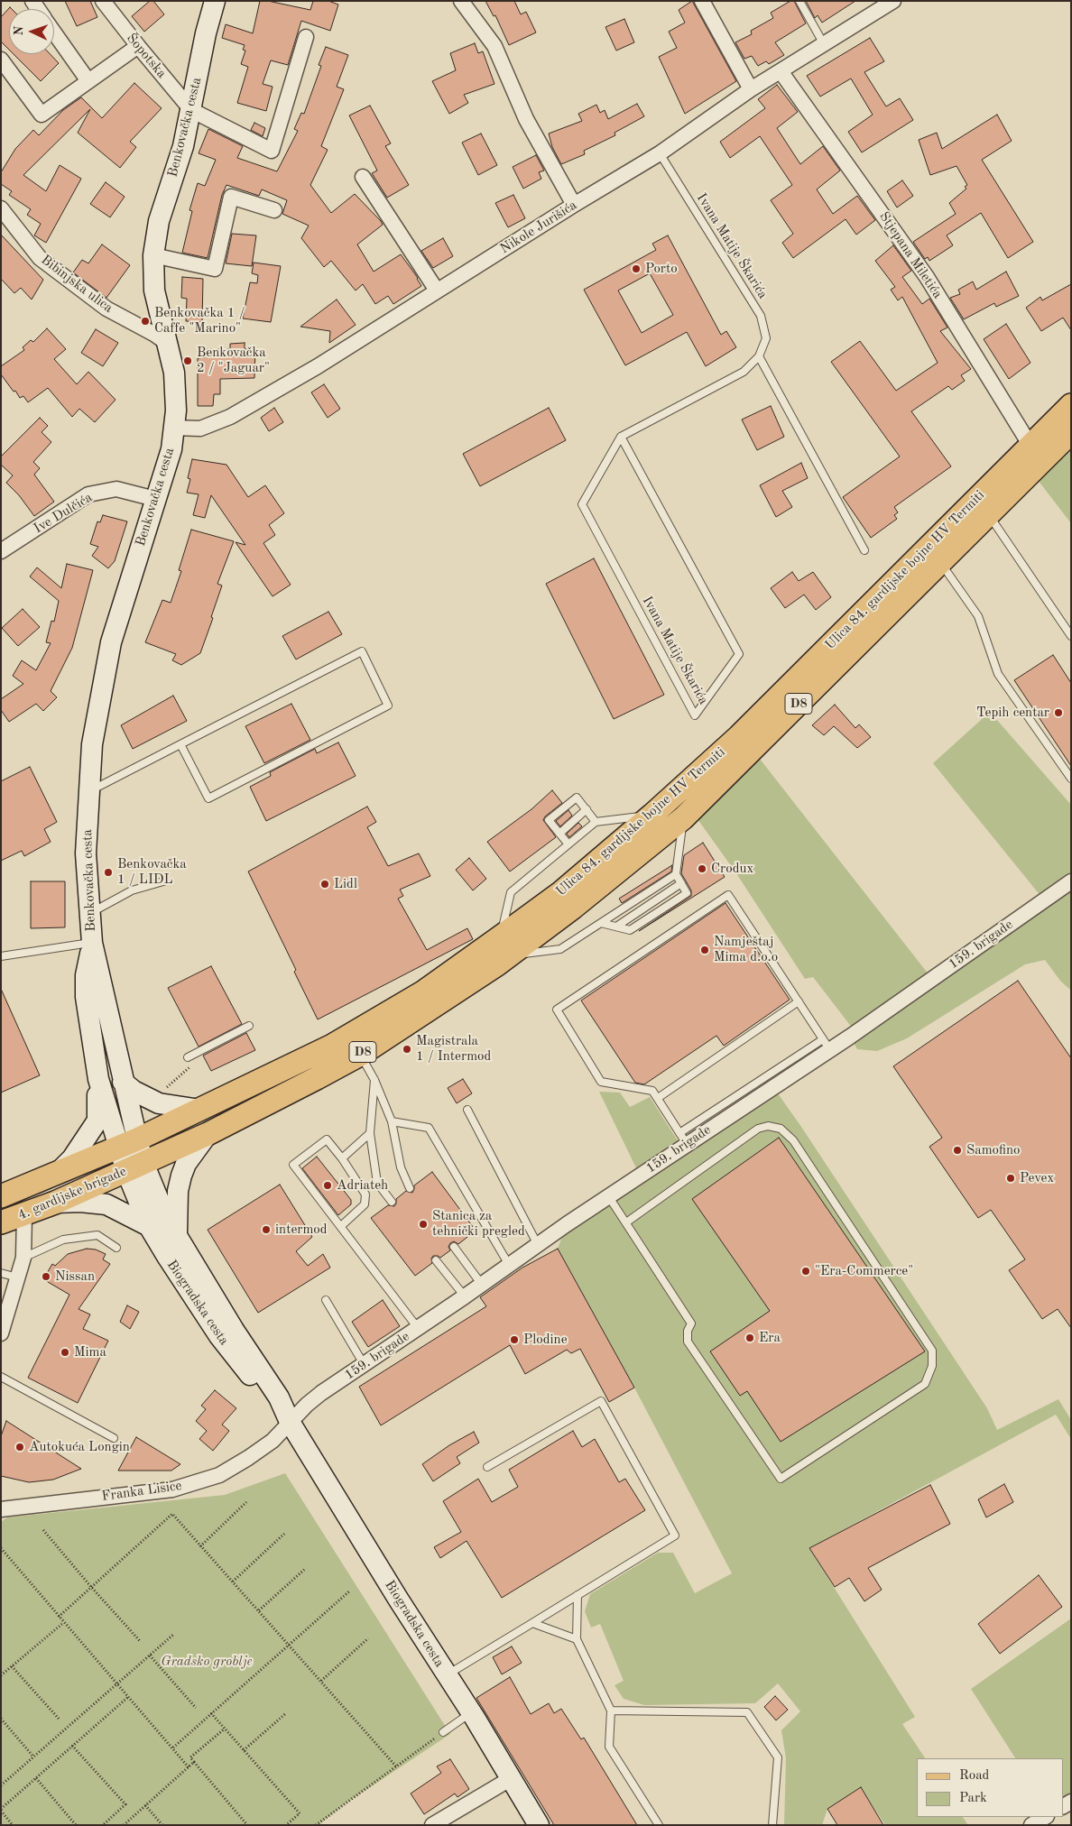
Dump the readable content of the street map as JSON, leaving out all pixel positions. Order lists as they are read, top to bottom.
{
  "streets": {
    "main road": [
      "Benkovačka cesta",
      "Ulica 84. gardijske bojne HV Termiti",
      "D8",
      "4. gardijske brigade",
      "Biogradska cesta"
    ],
    "street": [
      "Šopotska",
      "Nikole Jurišića",
      "Stjepana Miletića",
      "Bibinjska ulica",
      "Ive Dulčića",
      "159. brigade",
      "Franka Lisice"
    ],
    "lane": ["Ivana Matije Škarića"]
  },
  "crossings": [
    ["Šopotska", "Benkovačka cesta"],
    ["Benkovačka cesta", "Nikole Jurišića"],
    ["Benkovačka cesta", "Bibinjska ulica"],
    ["Benkovačka cesta", "Ive Dulčića"],
    ["Benkovačka cesta", "Ulica 84. gardijske bojne HV Termiti"],
    ["Benkovačka cesta", "4. gardijske brigade"],
    ["Nikole Jurišića", "Ivana Matije Škarića"],
    ["Nikole Jurišića", "Stjepana Miletića"],
    ["Stjepana Miletića", "Ulica 84. gardijske bojne HV Termiti"],
    ["Ulica 84. gardijske bojne HV Termiti", "4. gardijske brigade"],
    ["Ulica 84. gardijske bojne HV Termiti", "Biogradska cesta"],
    ["159. brigade", "Biogradska cesta"],
    ["159. brigade", "Franka Lisice"],
    ["4. gardijske brigade", "Biogradska cesta"],
    ["Biogradska cesta", "Franka Lisice"]
  ],
  "parks": ["Gradsko groblje"],
  "places": [
    "Porto",
    "Benkovačka 1 / Caffe \"Marino\"",
    "Benkovačka 2 / \"Jaguar\"",
    "Tepih centar",
    "Crodux",
    "Benkovačka 1 / LIDL",
    "Lidl",
    "Namještaj Mima d.o.o",
    "Magistrala 1 / Intermod",
    "Samofino",
    "Pevex",
    "Adriateh",
    "Stanica za tehnički pregled",
    "intermod",
    "\"Era-Commerce\"",
    "Nissan",
    "Era",
    "Plodine",
    "Mima",
    "Autokuća Longin"
  ],
  "legend": ["Road", "Park"],
  "north": "left"
}
